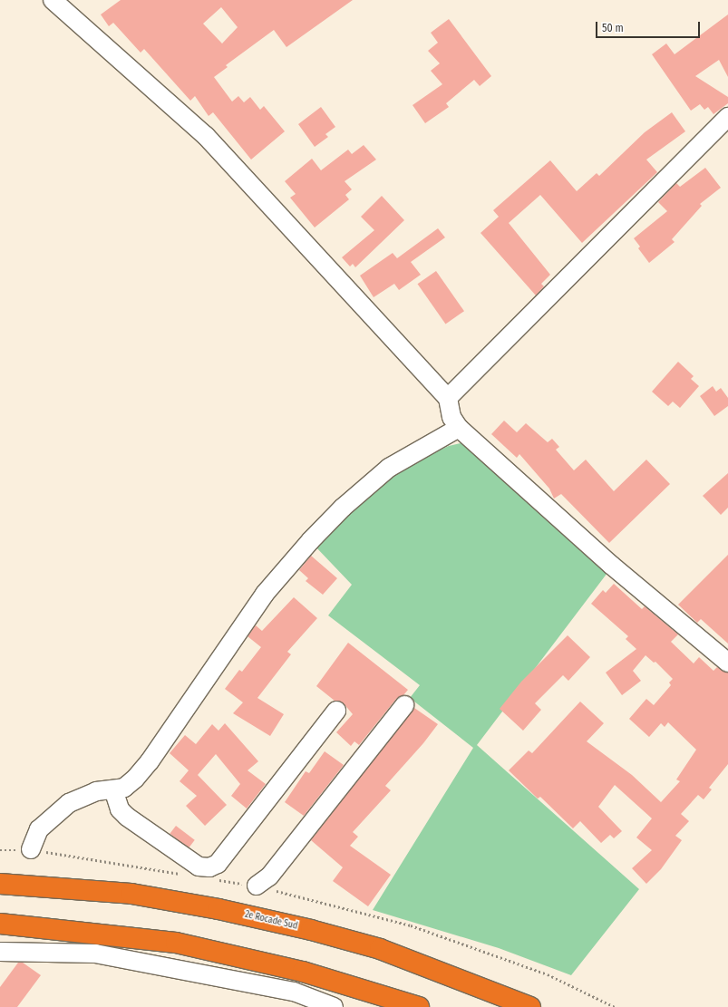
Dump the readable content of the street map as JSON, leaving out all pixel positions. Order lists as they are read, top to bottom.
{
  "streets": {
    "highway": ["2e Rocade Sud"]
  },
  "scale_bar": "50 m"
}
